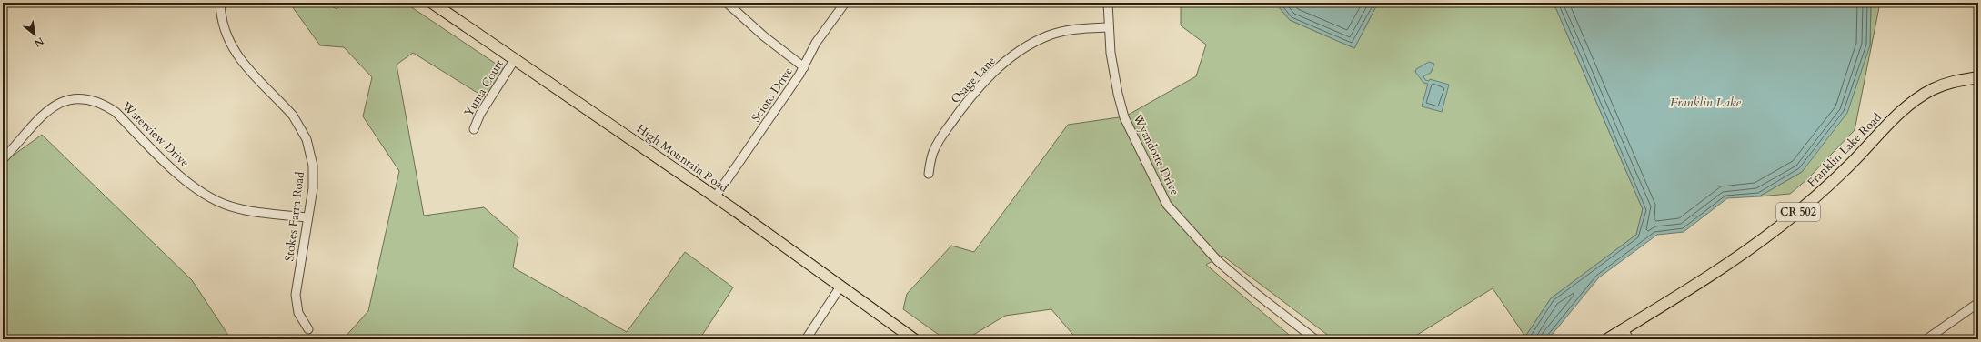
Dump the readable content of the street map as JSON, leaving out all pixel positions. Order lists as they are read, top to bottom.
{
  "streets": {
    "main road": ["Franklin Lake Road", "High Mountain Road", "CR 502"],
    "street": [
      "Osage Lane",
      "Yuma Court",
      "Scioto Drive",
      "Waterview Drive",
      "Wyandotte Drive",
      "Stokes Farm Road"
    ]
  },
  "crossings": [
    ["Osage Lane", "Wyandotte Drive"],
    ["Yuma Court", "High Mountain Road"],
    ["Scioto Drive", "High Mountain Road"],
    ["Waterview Drive", "Stokes Farm Road"]
  ],
  "water": ["Franklin Lake"],
  "north": "bottom right"
}
